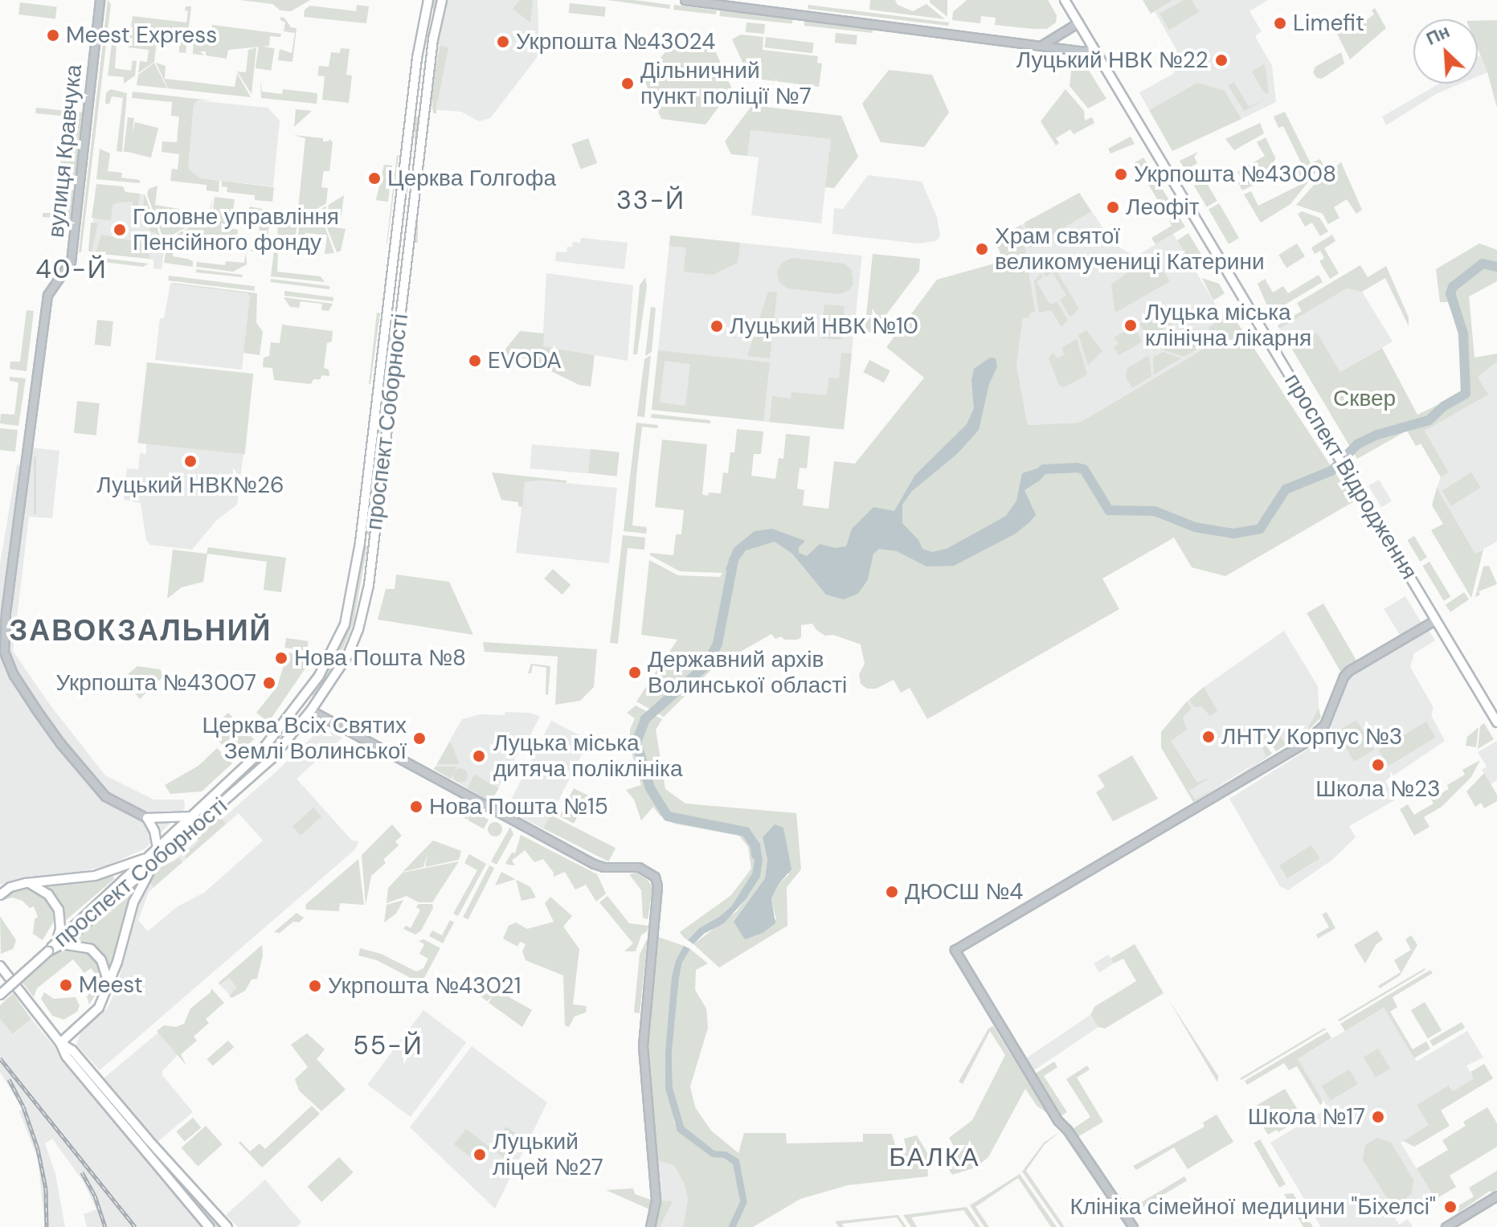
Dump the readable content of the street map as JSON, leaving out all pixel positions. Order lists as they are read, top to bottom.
{
  "streets": {
    "main road": ["проспект Соборності", "проспект Відродження"],
    "street": ["вулиця Кравчука"]
  },
  "districts": [
    "33-Й",
    "40-Й",
    "ЗАВОКЗАЛЬНИЙ",
    "55-Й",
    "БАЛКА"
  ],
  "parks": ["Сквер"],
  "places": [
    "Limefit",
    "Meest Express",
    "Укрпошта №43024",
    "Луцький НВК №22",
    "Дільничний пункт поліції №7",
    "Укрпошта №43008",
    "Церква Голгофа",
    "Леофіт",
    "Головне управління Пенсійного фонду",
    "Храм святої великомучениці Катерини",
    "Луцька міська клінічна лікарня",
    "Луцький НВК №10",
    "EVODA",
    "Луцький НВК№26",
    "Нова Пошта №8",
    "Державний архів Волинської області",
    "Укрпошта №43007",
    "ЛНТУ Корпус №3",
    "Церква Всіх Святих Землі Волинської",
    "Луцька міська дитяча поліклініка",
    "Школа №23",
    "Нова Пошта №15",
    "ДЮСШ №4",
    "Meest",
    "Укрпошта №43021",
    "Школа №17",
    "Луцький ліцей №27",
    "Клініка сімейної медицини \"Біхелсі\""
  ],
  "north": "top left"
}
